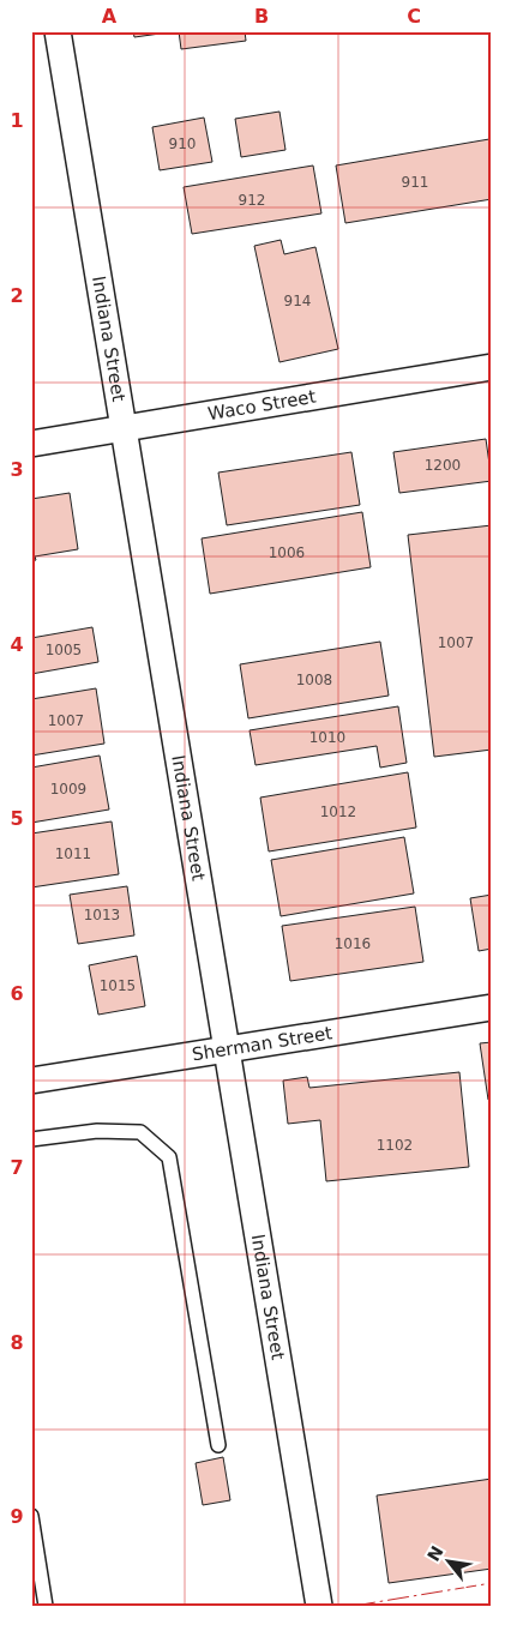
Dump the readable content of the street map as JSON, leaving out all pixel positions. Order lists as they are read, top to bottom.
{
  "streets": {
    "street": ["Indiana Street", "Waco Street", "Sherman Street"]
  },
  "crossings": [
    ["Indiana Street", "Waco Street"],
    ["Indiana Street", "Sherman Street"]
  ],
  "house_numbers": [
    "910",
    "911",
    "912",
    "914",
    "1200",
    "1006",
    "1007",
    "1005",
    "1008",
    "1007",
    "1010",
    "1009",
    "1012",
    "1011",
    "1013",
    "1016",
    "1015",
    "1102"
  ],
  "north": "top left",
  "grid": {
    "columns": ["A", "B", "C"],
    "rows": [
      "1",
      "2",
      "3",
      "4",
      "5",
      "6",
      "7",
      "8",
      "9"
    ]
  }
}
